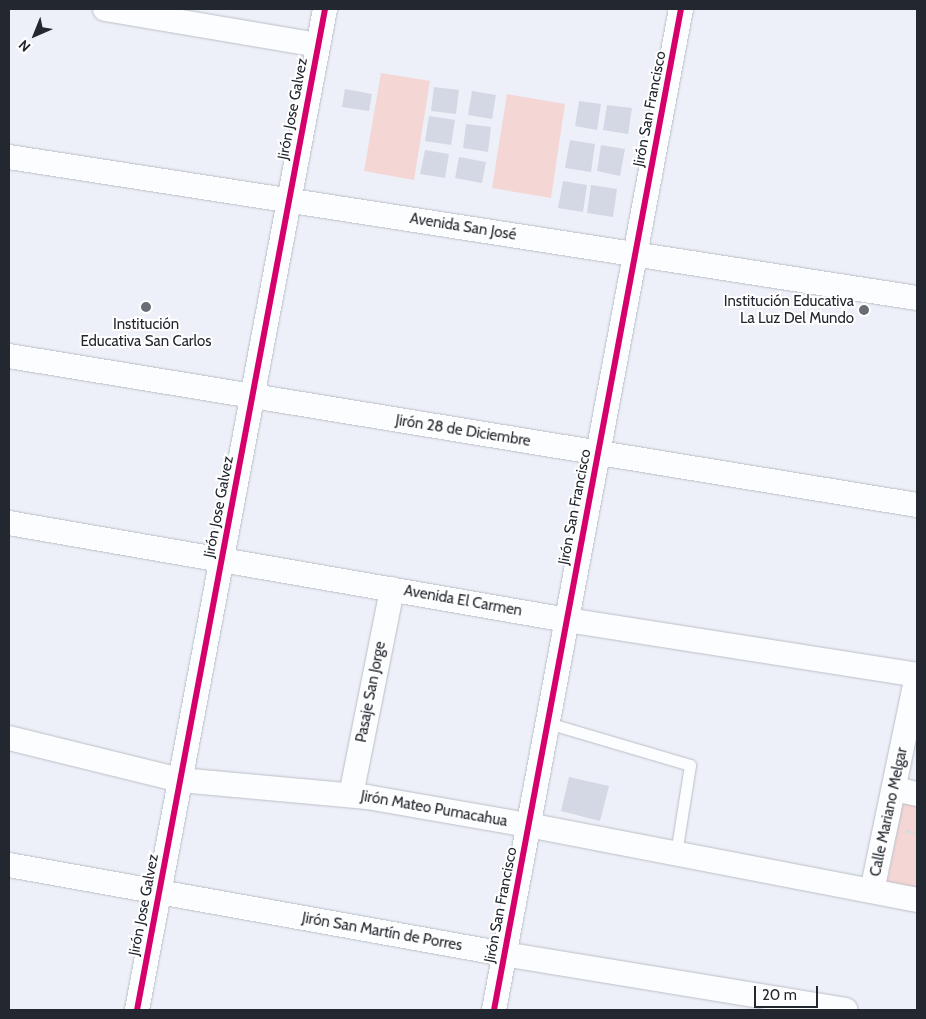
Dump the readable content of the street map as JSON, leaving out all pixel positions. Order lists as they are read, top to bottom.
{
  "streets": {
    "street": [
      "Jirón Jose Galvez",
      "Jirón San Francisco",
      "Avenida San José",
      "Jirón 28 de Diciembre",
      "Avenida El Carmen",
      "Pasaje San Jorge",
      "Jirón Mateo Pumacahua",
      "Calle Mariano Melgar",
      "Jirón San Martín de Porres"
    ]
  },
  "crossings": [
    ["Jirón Jose Galvez", "Avenida San José"],
    ["Jirón Jose Galvez", "Jirón 28 de Diciembre"],
    ["Jirón Jose Galvez", "Avenida El Carmen"],
    ["Jirón Jose Galvez", "Jirón Mateo Pumacahua"],
    ["Jirón Jose Galvez", "Jirón San Martín de Porres"],
    ["Jirón San Francisco", "Avenida San José"],
    ["Jirón San Francisco", "Jirón 28 de Diciembre"],
    ["Jirón San Francisco", "Avenida El Carmen"],
    ["Jirón San Francisco", "Jirón Mateo Pumacahua"],
    ["Jirón San Francisco", "Jirón San Martín de Porres"],
    ["Avenida El Carmen", "Pasaje San Jorge"],
    ["Avenida El Carmen", "Calle Mariano Melgar"],
    ["Pasaje San Jorge", "Jirón Mateo Pumacahua"],
    ["Jirón Mateo Pumacahua", "Calle Mariano Melgar"]
  ],
  "places": ["Institución Educativa San Carlos", "Institución Educativa La Luz Del Mundo"],
  "scale_bar": "20 m",
  "north": "bottom left"
}
